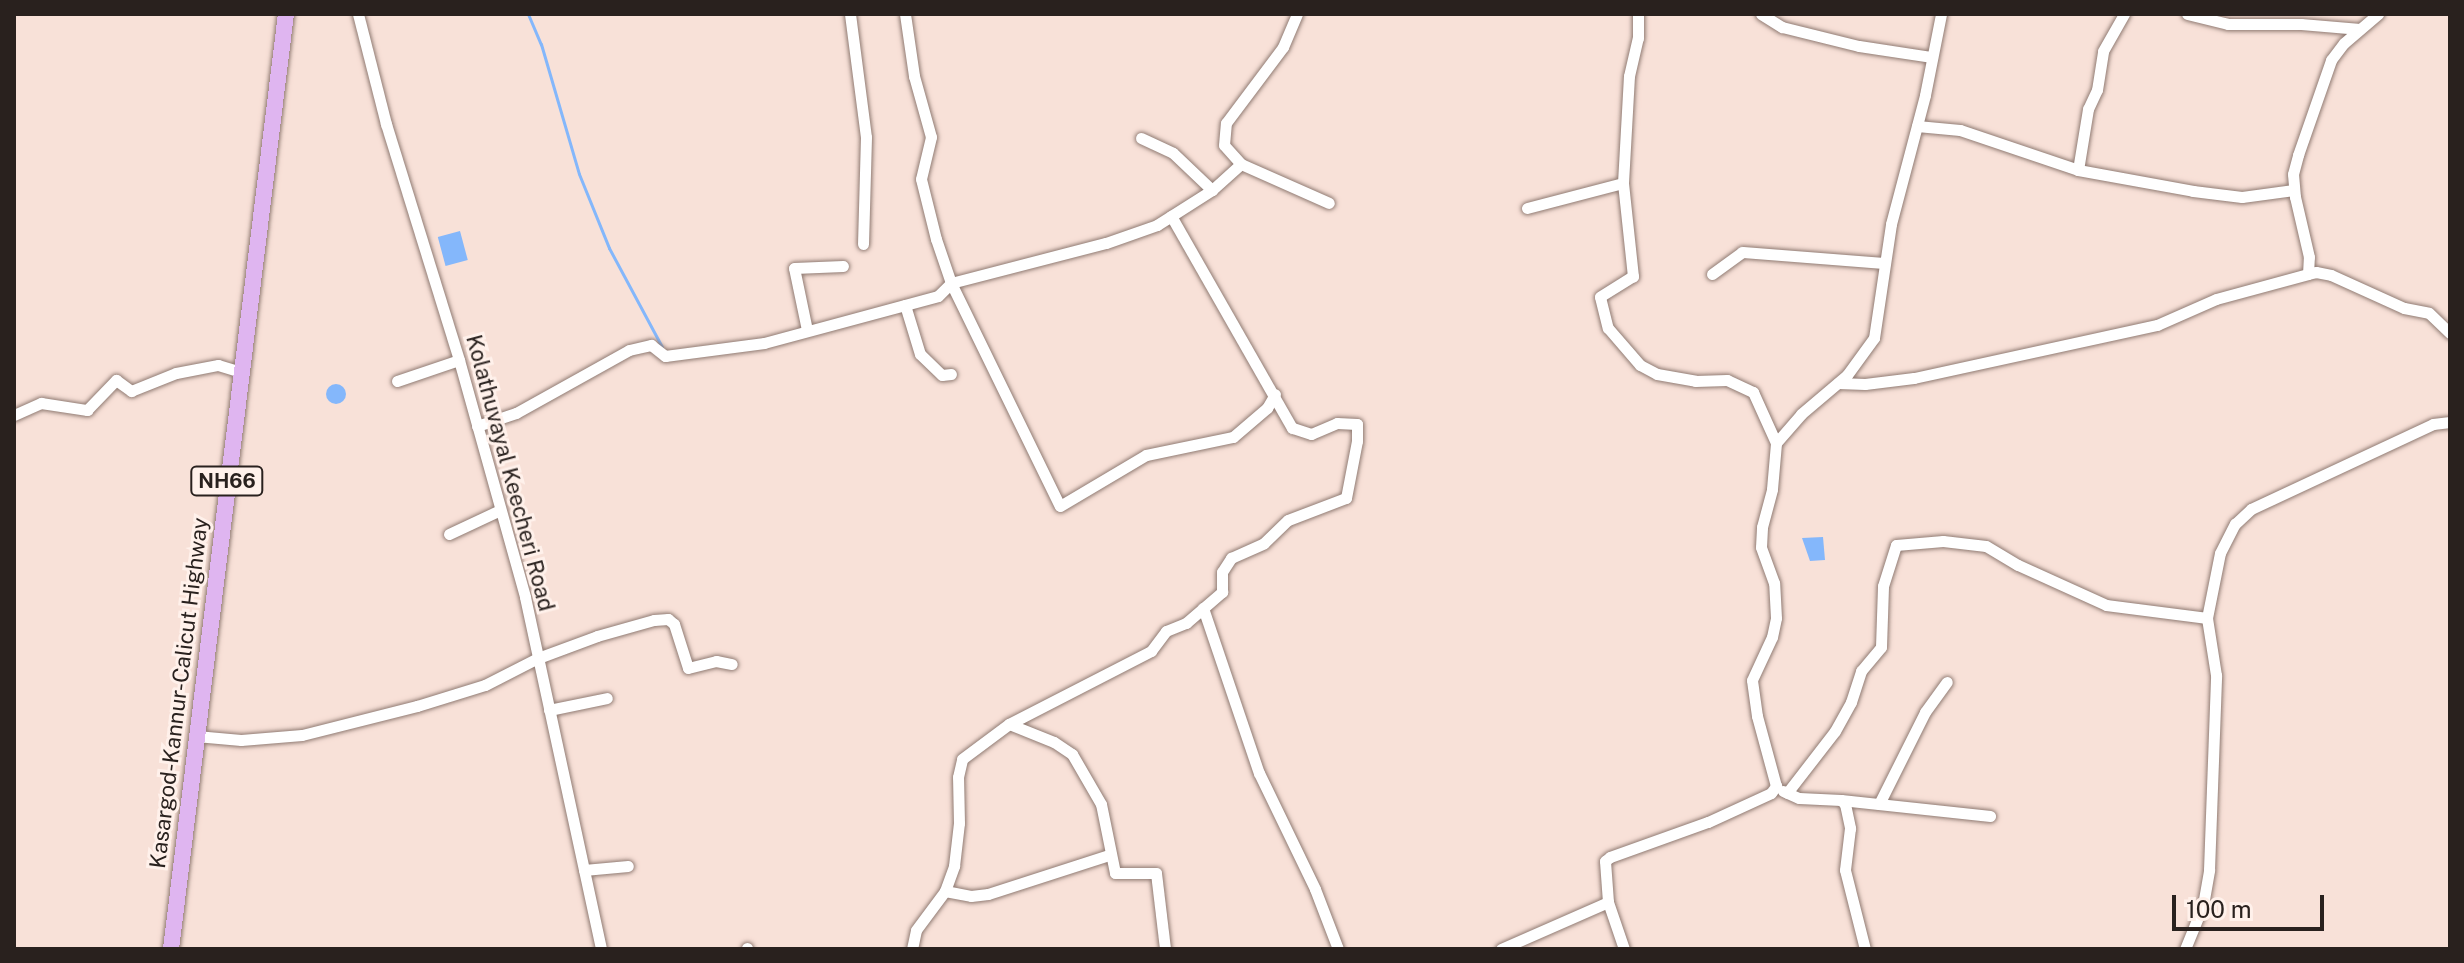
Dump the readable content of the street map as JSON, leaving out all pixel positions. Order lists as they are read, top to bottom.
{
  "streets": {
    "highway": ["NH66", "Kasargod-Kannur-Calicut Highway"],
    "street": ["Kolathuvayal Keecheri Road"]
  },
  "scale_bar": "100 m"
}
